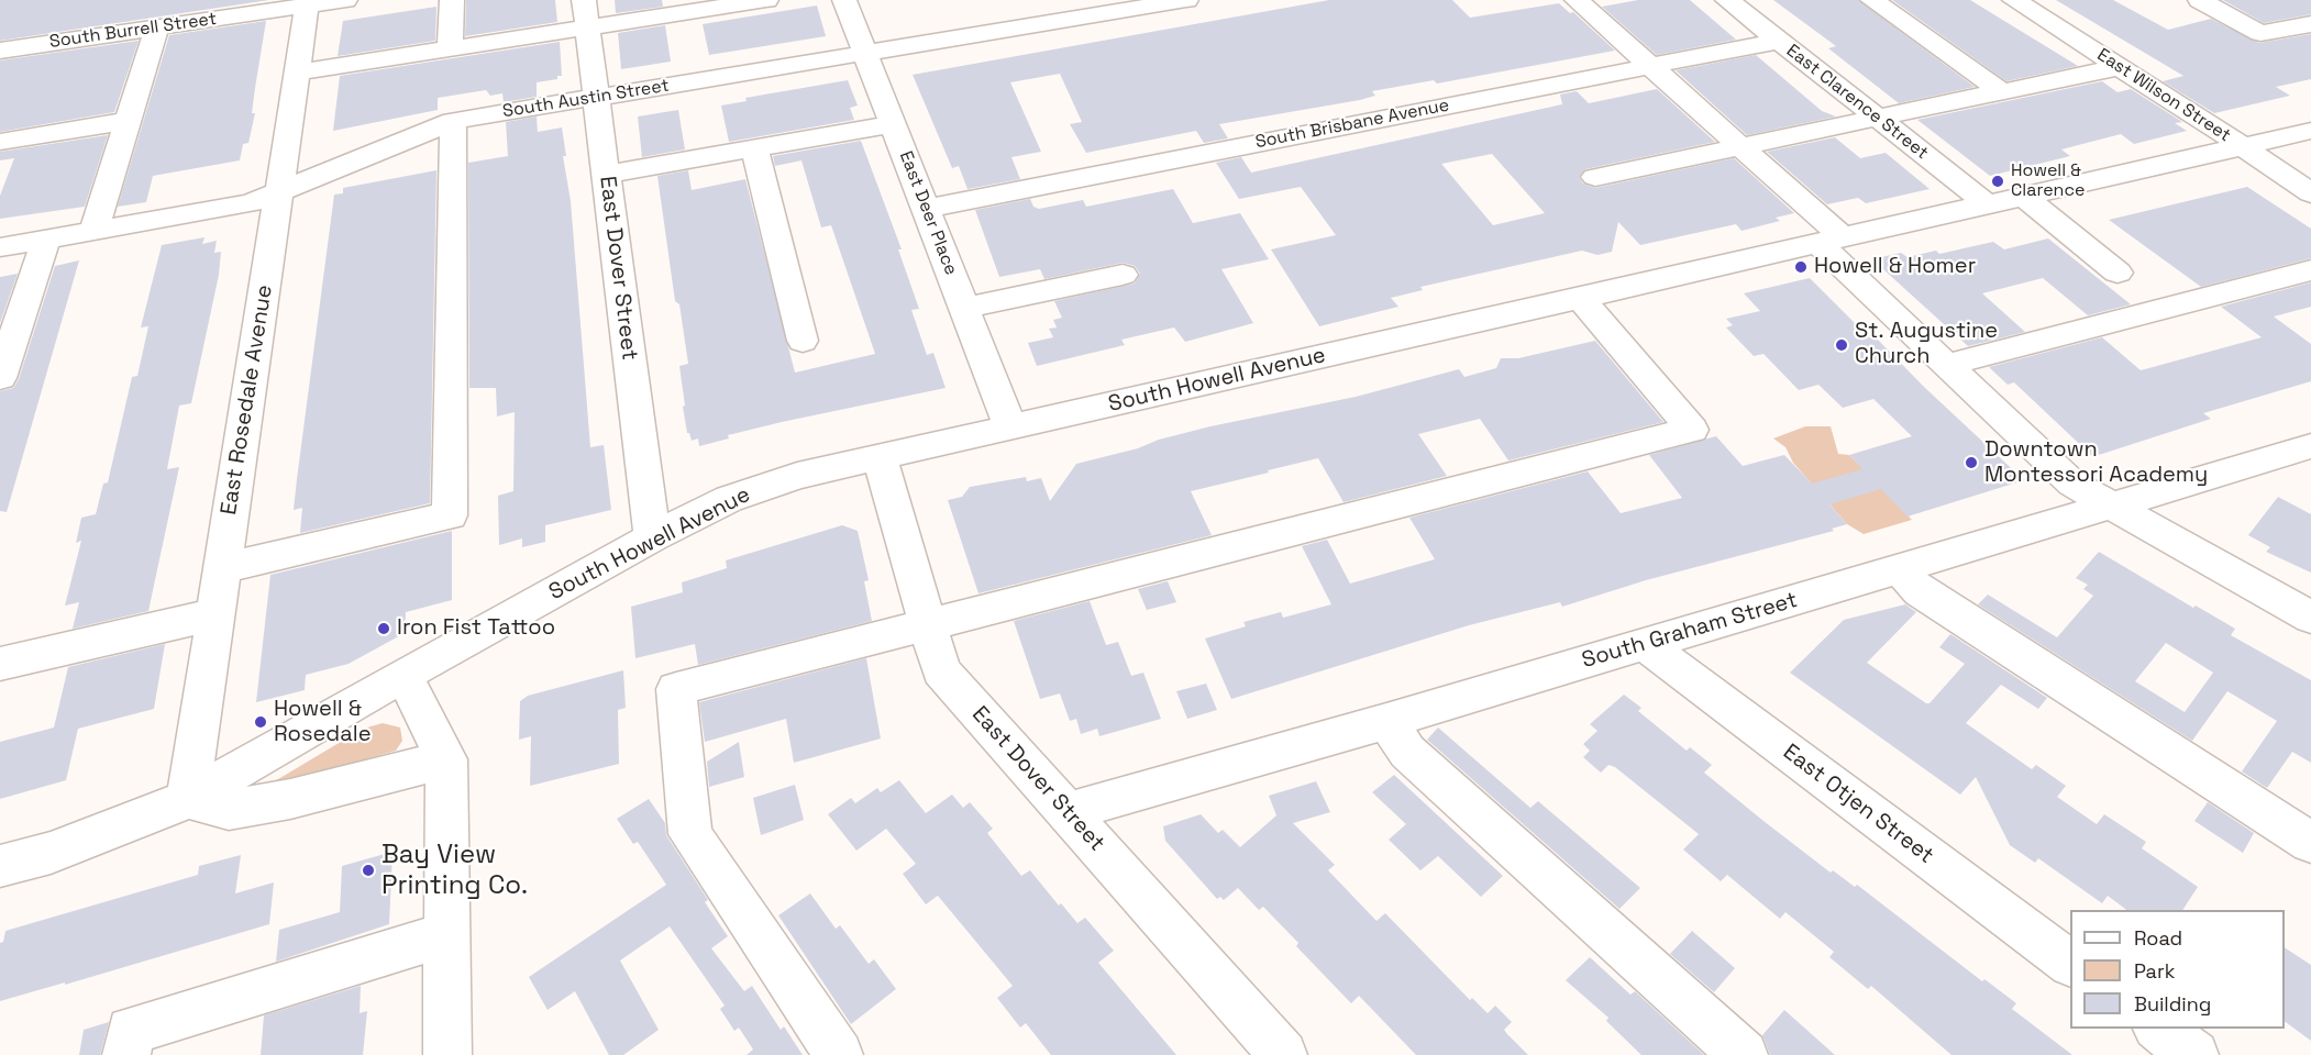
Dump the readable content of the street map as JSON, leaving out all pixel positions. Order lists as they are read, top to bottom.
{
  "streets": {
    "street": [
      "South Burrell Street",
      "East Wilson Street",
      "South Austin Street",
      "East Clarence Street",
      "South Brisbane Avenue",
      "East Deer Place",
      "East Dover Street",
      "South Howell Avenue",
      "East Rosedale Avenue",
      "South Graham Street",
      "East Otjen Street"
    ]
  },
  "crossings": [
    ["South Burrell Street", "East Rosedale Avenue"],
    ["East Wilson Street", "South Howell Avenue"],
    ["South Austin Street", "East Deer Place"],
    ["South Austin Street", "East Dover Street"],
    ["South Austin Street", "East Rosedale Avenue"],
    ["East Clarence Street", "South Brisbane Avenue"],
    ["East Clarence Street", "South Howell Avenue"],
    ["South Brisbane Avenue", "East Deer Place"],
    ["East Deer Place", "South Howell Avenue"],
    ["East Dover Street", "South Howell Avenue"],
    ["East Dover Street", "South Graham Street"],
    ["South Howell Avenue", "East Rosedale Avenue"],
    ["South Graham Street", "East Otjen Street"]
  ],
  "places": [
    "Howell & Clarence",
    "Howell & Homer",
    "St. Augustine Church",
    "Downtown Montessori Academy",
    "Iron Fist Tattoo",
    "Howell & Rosedale",
    "Bay View Printing Co."
  ],
  "legend": ["Road", "Park", "Building"]
}
